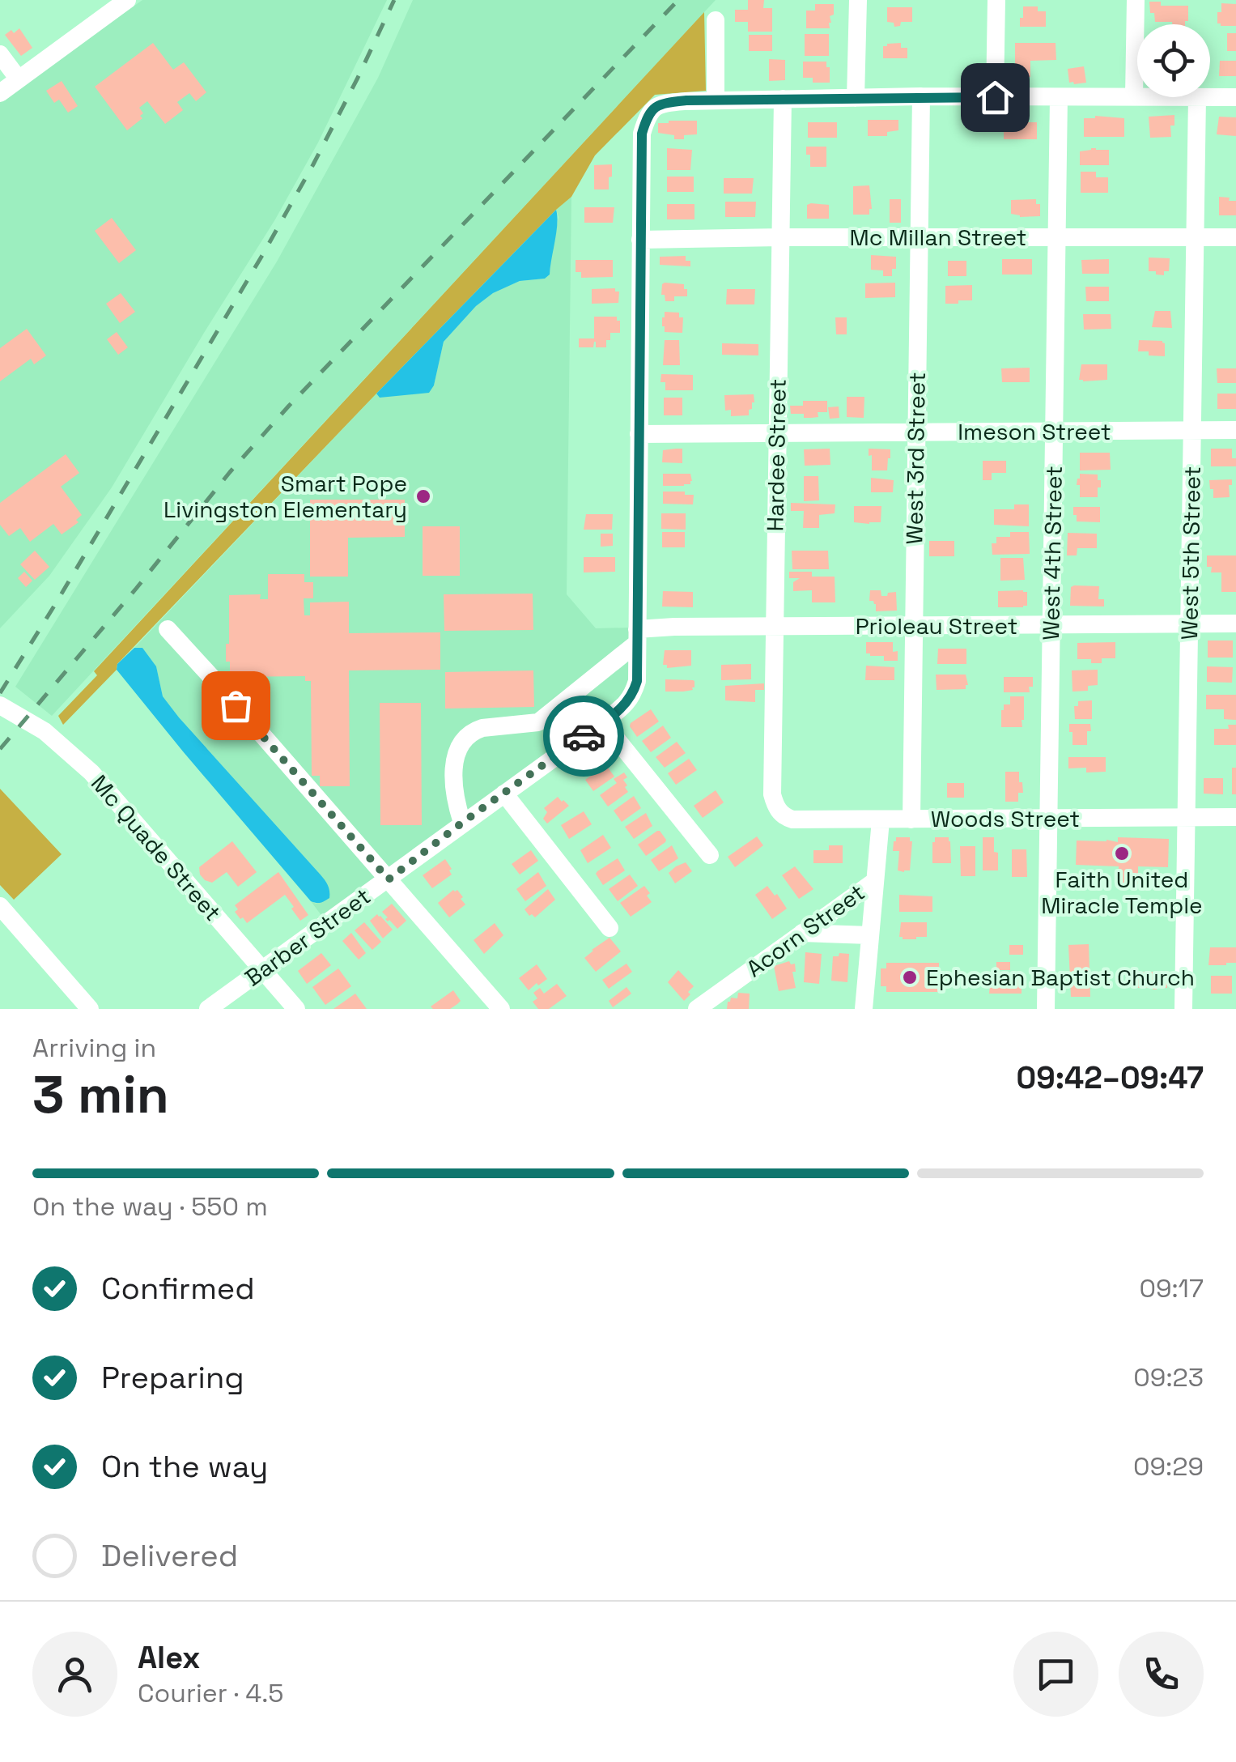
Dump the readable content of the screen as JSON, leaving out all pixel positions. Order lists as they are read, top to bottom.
{
  "streets": {
    "street": [
      "Mc Millan Street",
      "Imeson Street",
      "Hardee Street",
      "West 3rd Street",
      "West 4th Street",
      "West 5th Street",
      "Prioleau Street",
      "Woods Street",
      "Mc Quade Street",
      "Acorn Street",
      "Barber Street"
    ]
  },
  "crossings": [
    ["Mc Millan Street", "Hardee Street"],
    ["Mc Millan Street", "West 3rd Street"],
    ["Mc Millan Street", "West 4th Street"],
    ["Mc Millan Street", "West 5th Street"],
    ["Mc Millan Street", "Barber Street"],
    ["Imeson Street", "Hardee Street"],
    ["Imeson Street", "West 3rd Street"],
    ["Imeson Street", "West 4th Street"],
    ["Imeson Street", "West 5th Street"],
    ["Imeson Street", "Barber Street"],
    ["Hardee Street", "Prioleau Street"],
    ["Hardee Street", "Woods Street"],
    ["West 3rd Street", "Prioleau Street"],
    ["West 3rd Street", "Woods Street"],
    ["West 4th Street", "Prioleau Street"],
    ["West 4th Street", "Woods Street"],
    ["West 5th Street", "Prioleau Street"],
    ["West 5th Street", "Woods Street"],
    ["Prioleau Street", "Barber Street"],
    ["Mc Quade Street", "Barber Street"]
  ],
  "places": ["Smart Pope Livingston Elementary", "Faith United Miracle Temple", "Ephesian Baptist Church"],
  "page": {
    "heading": ["3 min", "Arriving in", "09:42–09:47"],
    "panel": ["Alex", "Courier · 4.5"],
    "bar": "On the way · 550 m",
    "list": [
      ["Confirmed", "09:17"],
      ["Preparing", "09:23"],
      ["On the way", "09:29"],
      "Delivered"
    ]
  }
}
